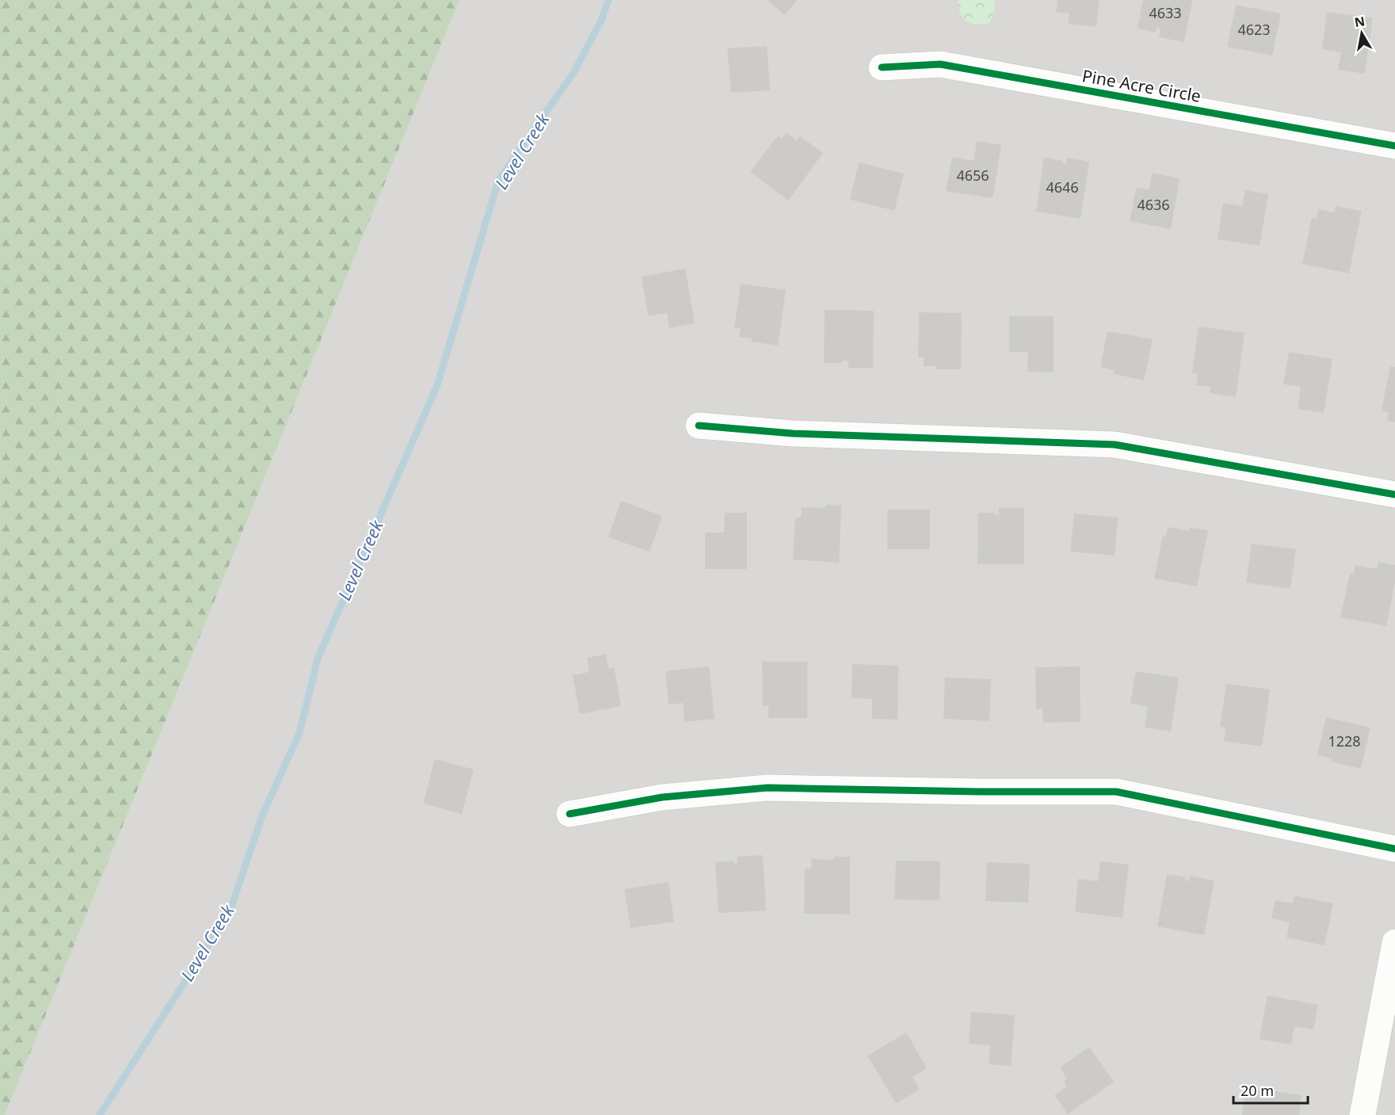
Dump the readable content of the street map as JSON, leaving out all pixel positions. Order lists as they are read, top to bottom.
{
  "streets": {
    "street": ["Pine Acre Circle"]
  },
  "water": ["Level Creek"],
  "house_numbers": [
    "4633",
    "4623",
    "4656",
    "4646",
    "4636",
    "1228"
  ],
  "scale_bar": "20 m",
  "north": "top"
}
